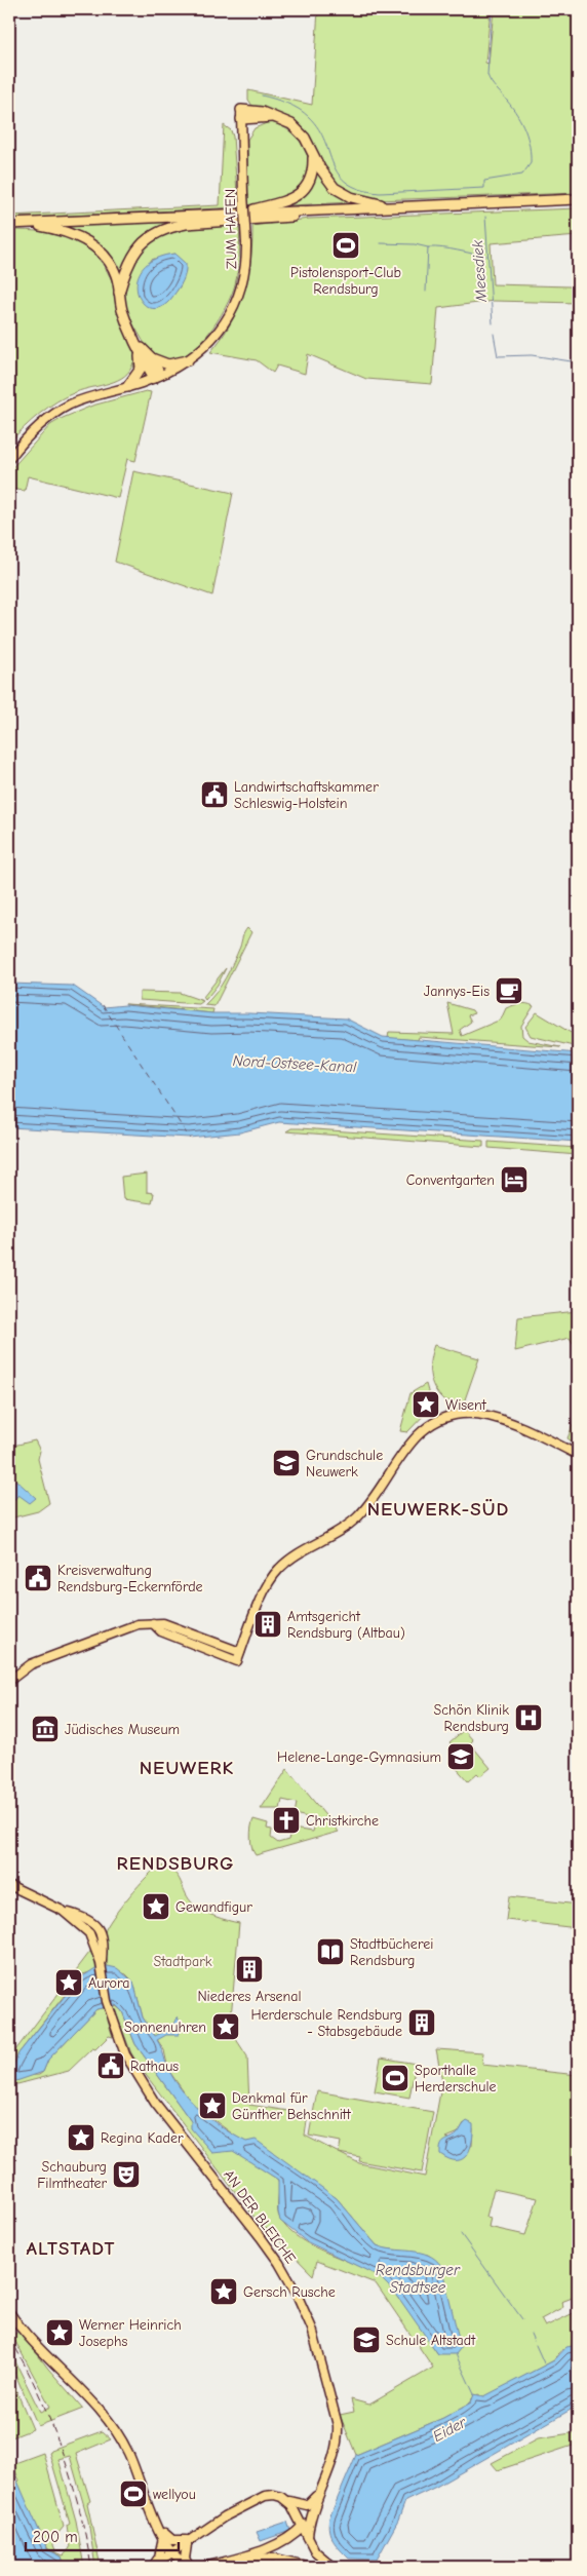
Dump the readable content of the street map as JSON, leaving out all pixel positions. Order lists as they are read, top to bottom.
{
  "streets": {
    "main road": ["ZUM HAFEN", "AN DER BLEICHE"]
  },
  "districts": [
    "NEUWERK-SÜD",
    "NEUWERK",
    "RENDSBURG",
    "ALTSTADT"
  ],
  "water": [
    "Meesdiek",
    "Nord-Ostsee-Kanal",
    "Rendsburger Stadtsee",
    "Eider"
  ],
  "parks": ["Stadtpark"],
  "places": {
    "sports": ["Pistolensport-Club Rendsburg", "Sporthalle Herderschule", "wellyou"],
    "public building": ["Landwirtschaftskammer Schleswig-Holstein", "Kreisverwaltung Rendsburg-Eckernförde", "Rathaus"],
    "cafe": ["Jannys-Eis"],
    "hotel": ["Conventgarten"],
    "place": [
      "Wisent",
      "Gewandfigur",
      "Aurora",
      "Sonnenuhren",
      "Denkmal für Günther Behschnitt",
      "Regina Kader",
      "Gersch Rusche",
      "Werner Heinrich Josephs"
    ],
    "school or university": ["Grundschule Neuwerk", "Helene-Lange-Gymnasium", "Schule Altstadt"],
    "building": ["Amtsgericht Rendsburg (Altbau)", "Niederes Arsenal", "Herderschule Rendsburg - Stabsgebäude"],
    "hospital": ["Schön Klinik Rendsburg"],
    "museum": ["Jüdisches Museum"],
    "church": ["Christkirche"],
    "library": ["Stadtbücherei Rendsburg"],
    "theatre": ["Schauburg Filmtheater"]
  },
  "scale_bar": "200 m"
}
